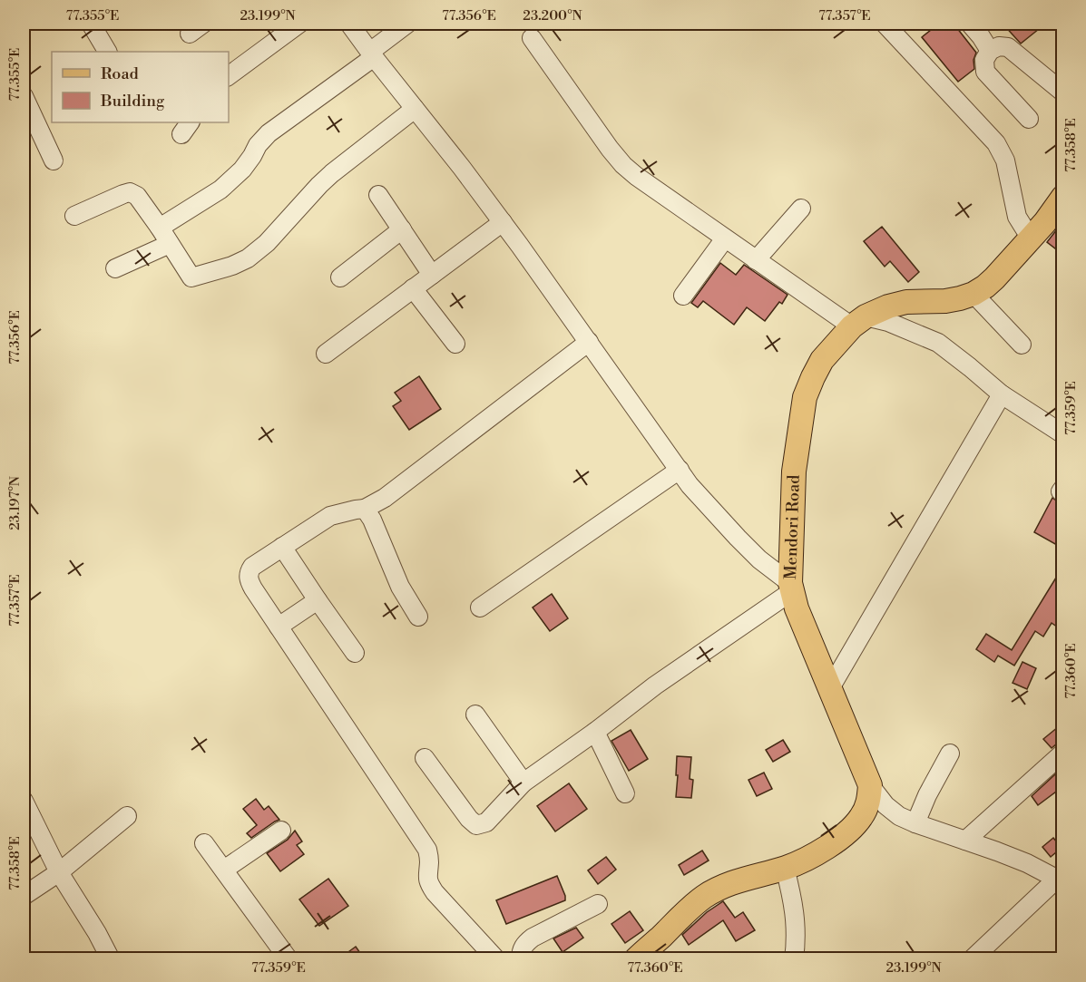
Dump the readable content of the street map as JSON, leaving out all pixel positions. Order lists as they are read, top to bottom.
{
  "streets": {
    "main road": ["Mendori Road"]
  },
  "legend": ["Road", "Building"],
  "coordinates": [
    "77.355°E",
    "23.199°N",
    "77.356°E",
    "23.200°N",
    "77.357°E",
    "77.358°E",
    "77.359°E",
    "23.197°N",
    "77.360°E"
  ]
}
